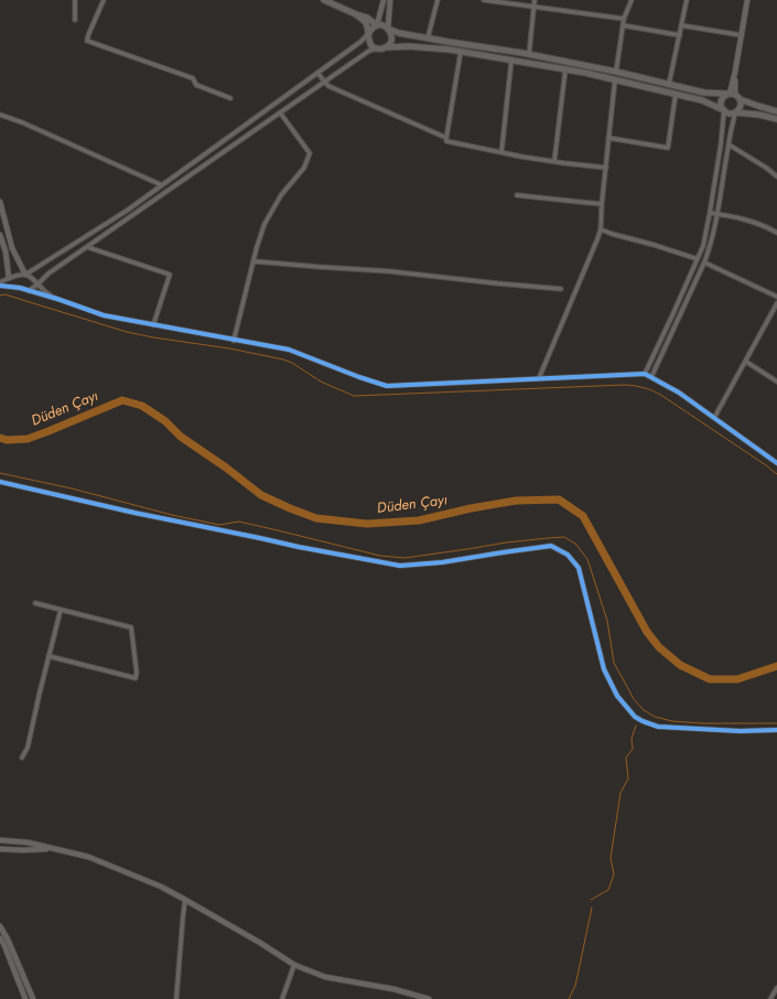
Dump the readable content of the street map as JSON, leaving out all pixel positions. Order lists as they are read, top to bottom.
{
  "water": ["Düden Çayı"]
}
